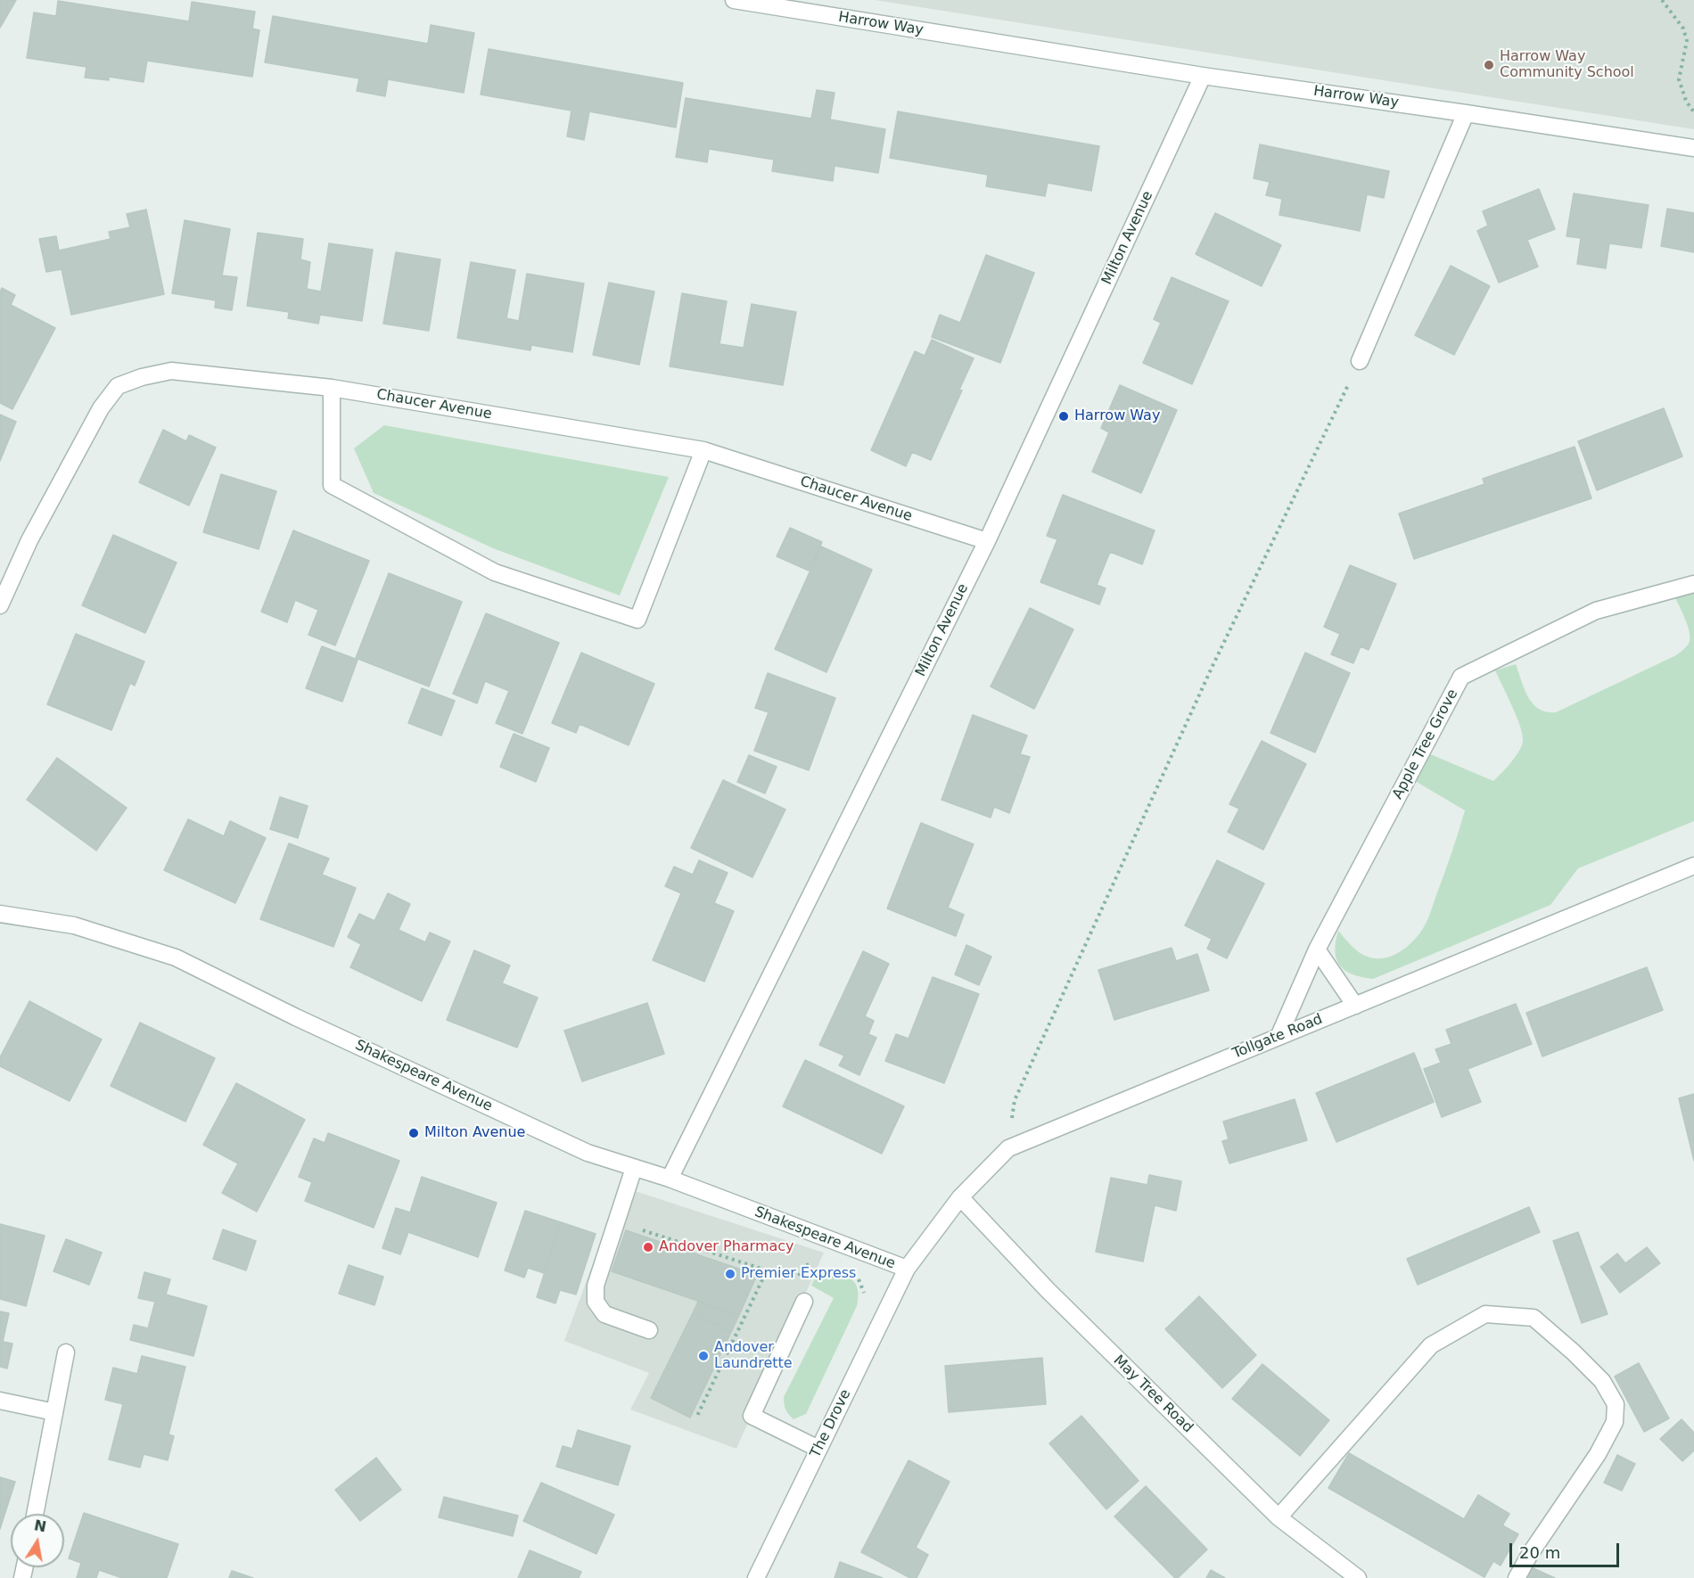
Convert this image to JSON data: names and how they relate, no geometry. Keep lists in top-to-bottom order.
{
  "streets": {
    "street": [
      "Harrow Way",
      "Milton Avenue",
      "Chaucer Avenue",
      "Apple Tree Grove",
      "Tollgate Road",
      "Shakespeare Avenue",
      "May Tree Road",
      "The Drove"
    ]
  },
  "crossings": [
    ["Harrow Way", "Milton Avenue"],
    ["Milton Avenue", "Chaucer Avenue"],
    ["Milton Avenue", "Shakespeare Avenue"],
    ["Apple Tree Grove", "Tollgate Road"],
    ["Tollgate Road", "Shakespeare Avenue"],
    ["Tollgate Road", "May Tree Road"],
    ["Tollgate Road", "The Drove"],
    ["Shakespeare Avenue", "The Drove"]
  ],
  "places": [
    "Harrow Way Community School",
    "Harrow Way",
    "Milton Avenue",
    "Andover Pharmacy",
    "Premier Express",
    "Andover Laundrette"
  ],
  "scale_bar": "20 m",
  "north": "top"
}
